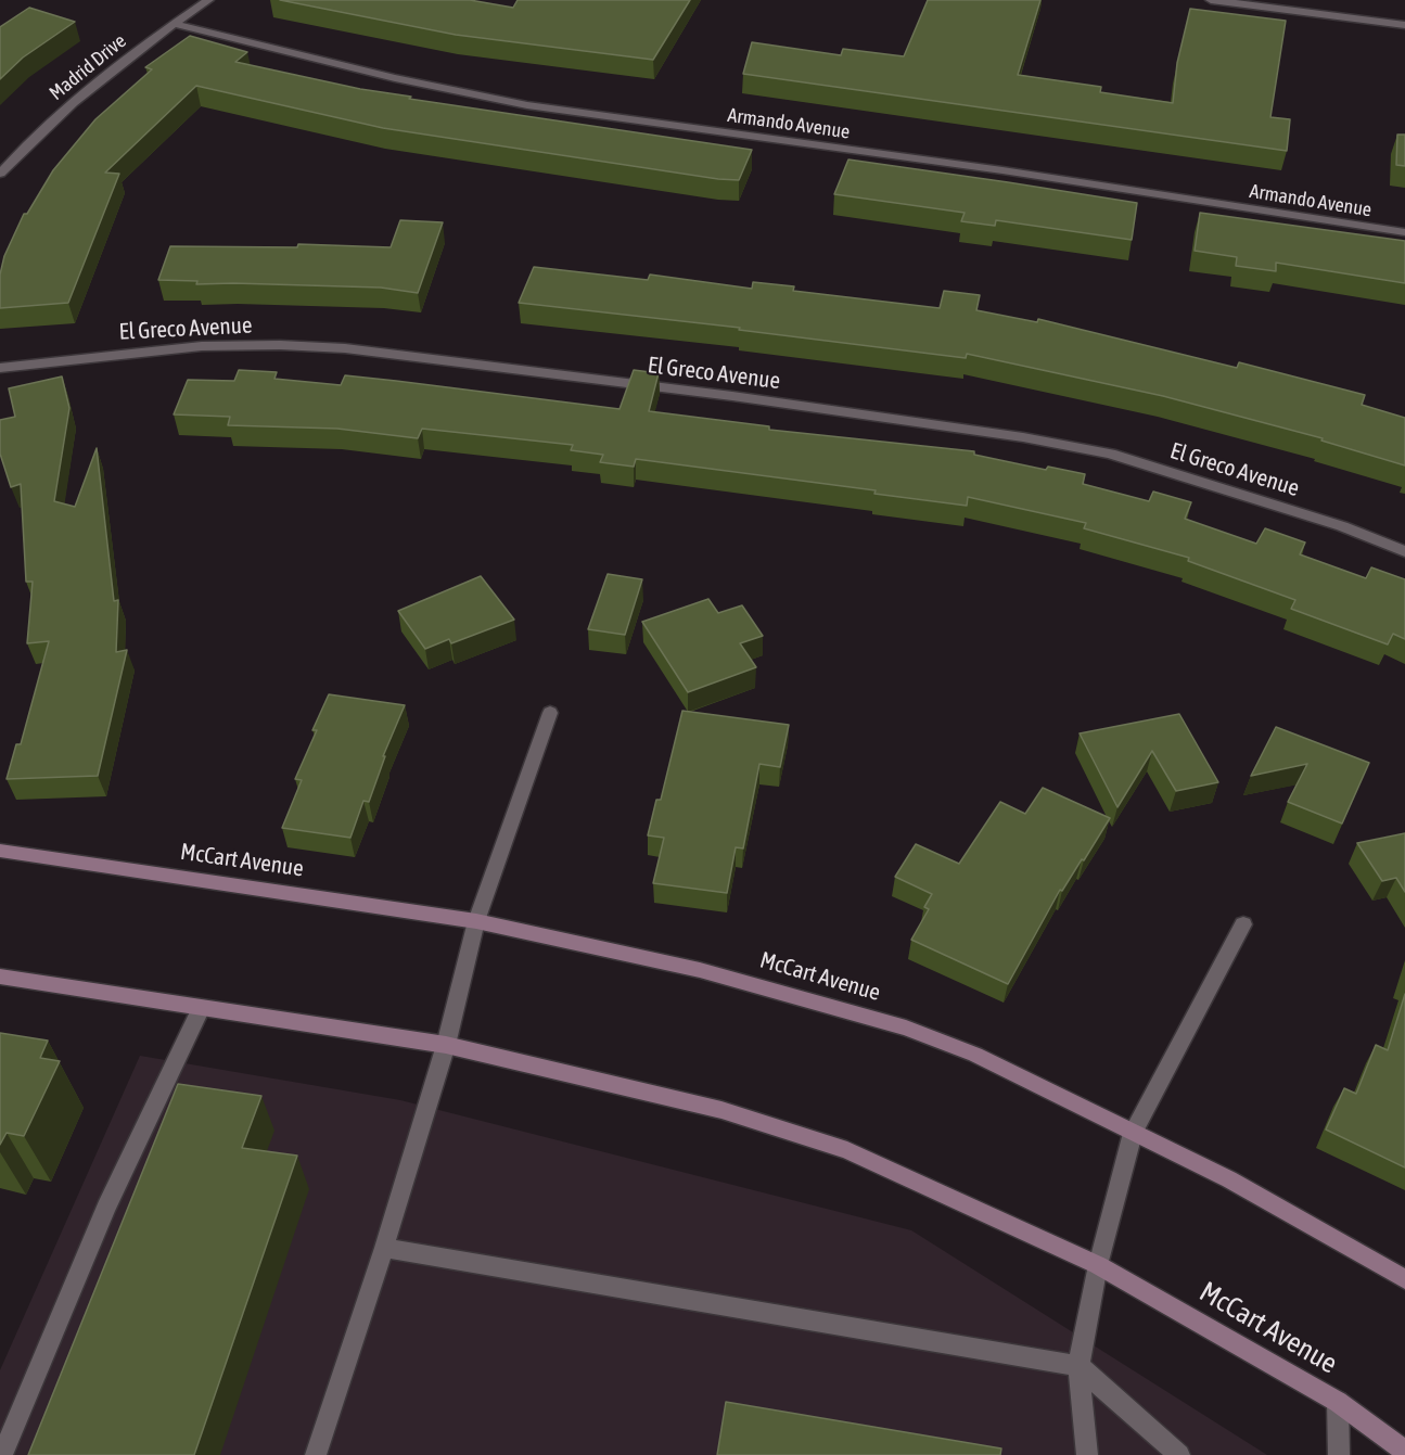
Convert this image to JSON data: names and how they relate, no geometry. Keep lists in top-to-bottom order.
{
  "streets": {
    "main road": ["McCart Avenue"],
    "street": ["Madrid Drive", "Armando Avenue", "El Greco Avenue"]
  },
  "crossings": [
    ["Madrid Drive", "Armando Avenue"]
  ]
}
